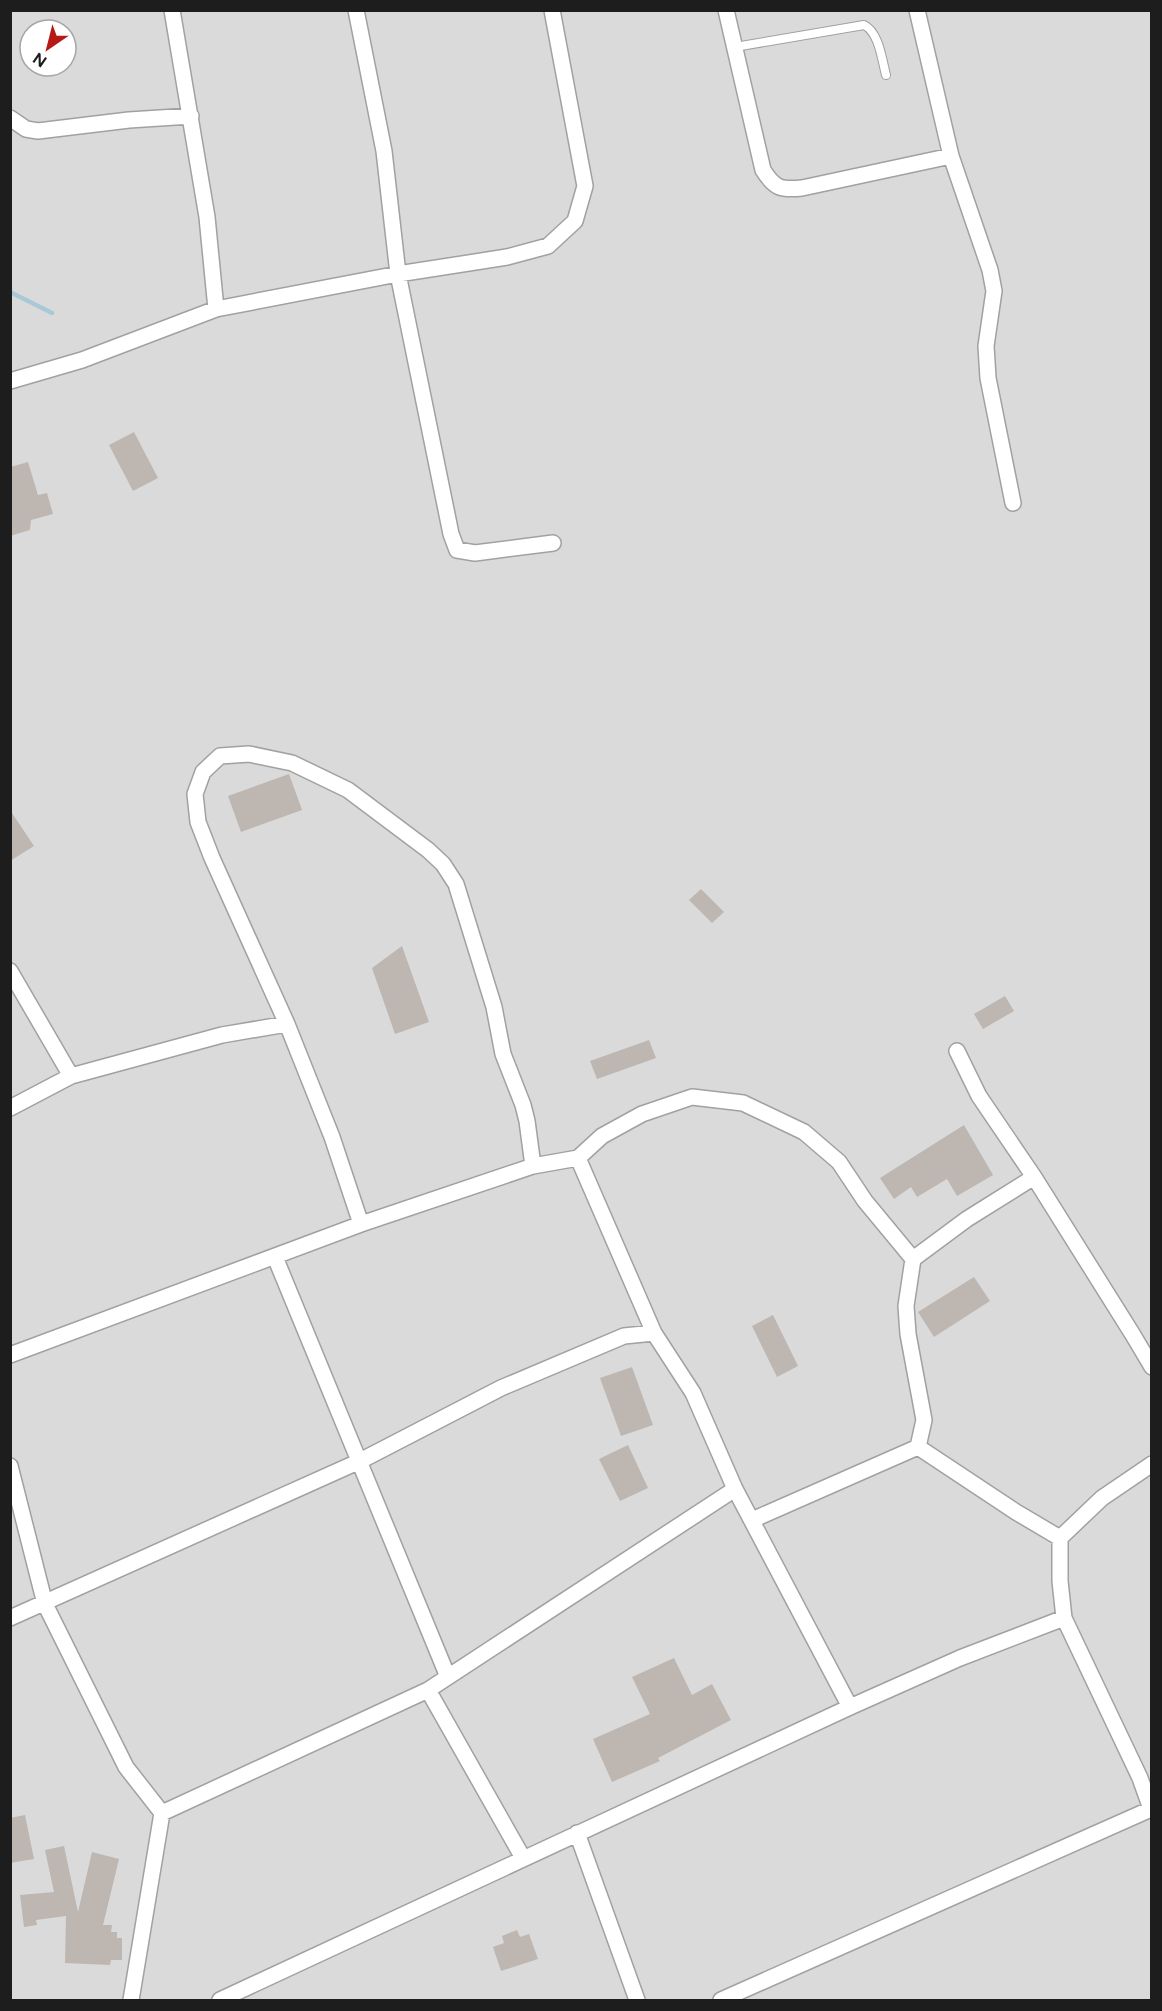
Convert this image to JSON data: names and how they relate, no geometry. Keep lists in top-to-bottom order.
{
  "north": "bottom left"
}
